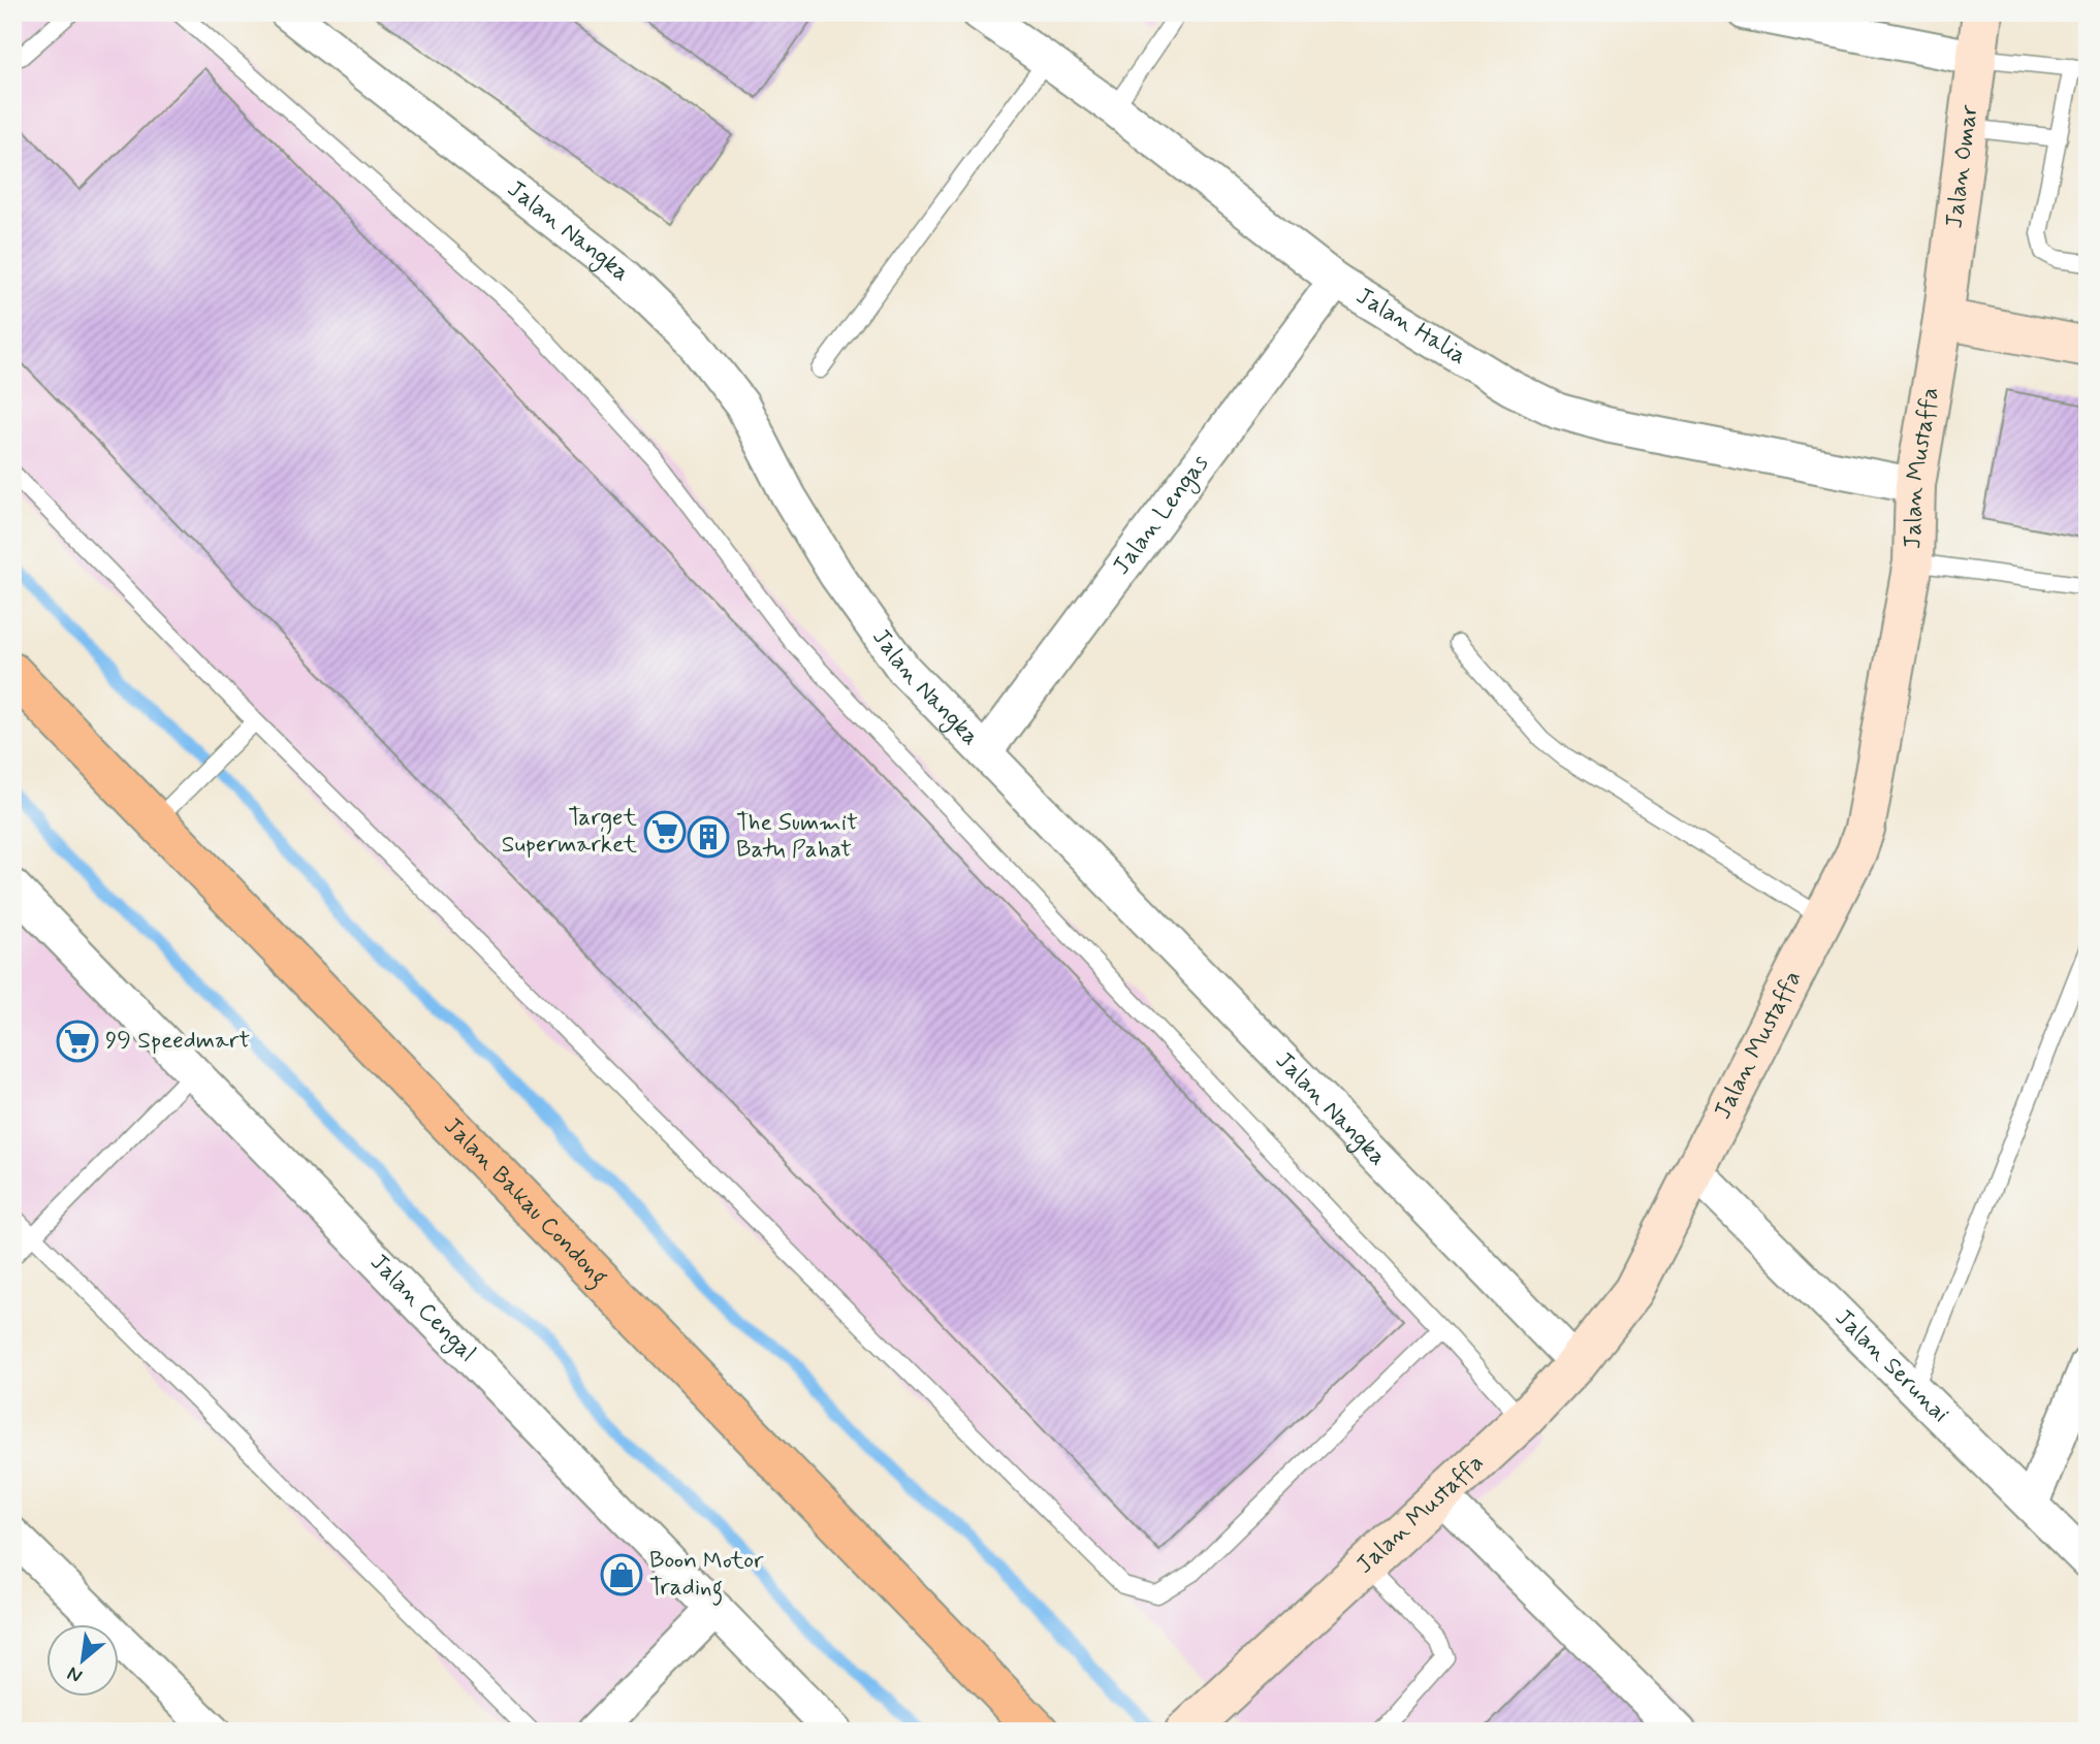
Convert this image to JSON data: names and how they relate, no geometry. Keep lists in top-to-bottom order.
{
  "streets": {
    "main road": ["Jalan Bakau Condong"],
    "street": [
      "Jalan Omar",
      "Jalan Nangka",
      "Jalan Halia",
      "Jalan Mustaffa",
      "Jalan Lengas",
      "Jalan Cengal",
      "Jalan Serunai"
    ]
  },
  "crossings": [
    ["Jalan Omar", "Jalan Mustaffa"],
    ["Jalan Nangka", "Jalan Mustaffa"],
    ["Jalan Nangka", "Jalan Lengas"],
    ["Jalan Halia", "Jalan Mustaffa"],
    ["Jalan Halia", "Jalan Lengas"],
    ["Jalan Mustaffa", "Jalan Serunai"]
  ],
  "places": {
    "supermarket": ["Target Supermarket", "99 Speedmart"],
    "building": ["The Summit Batu Pahat"],
    "shop": ["Boon Motor Trading"]
  },
  "north": "bottom left"
}
